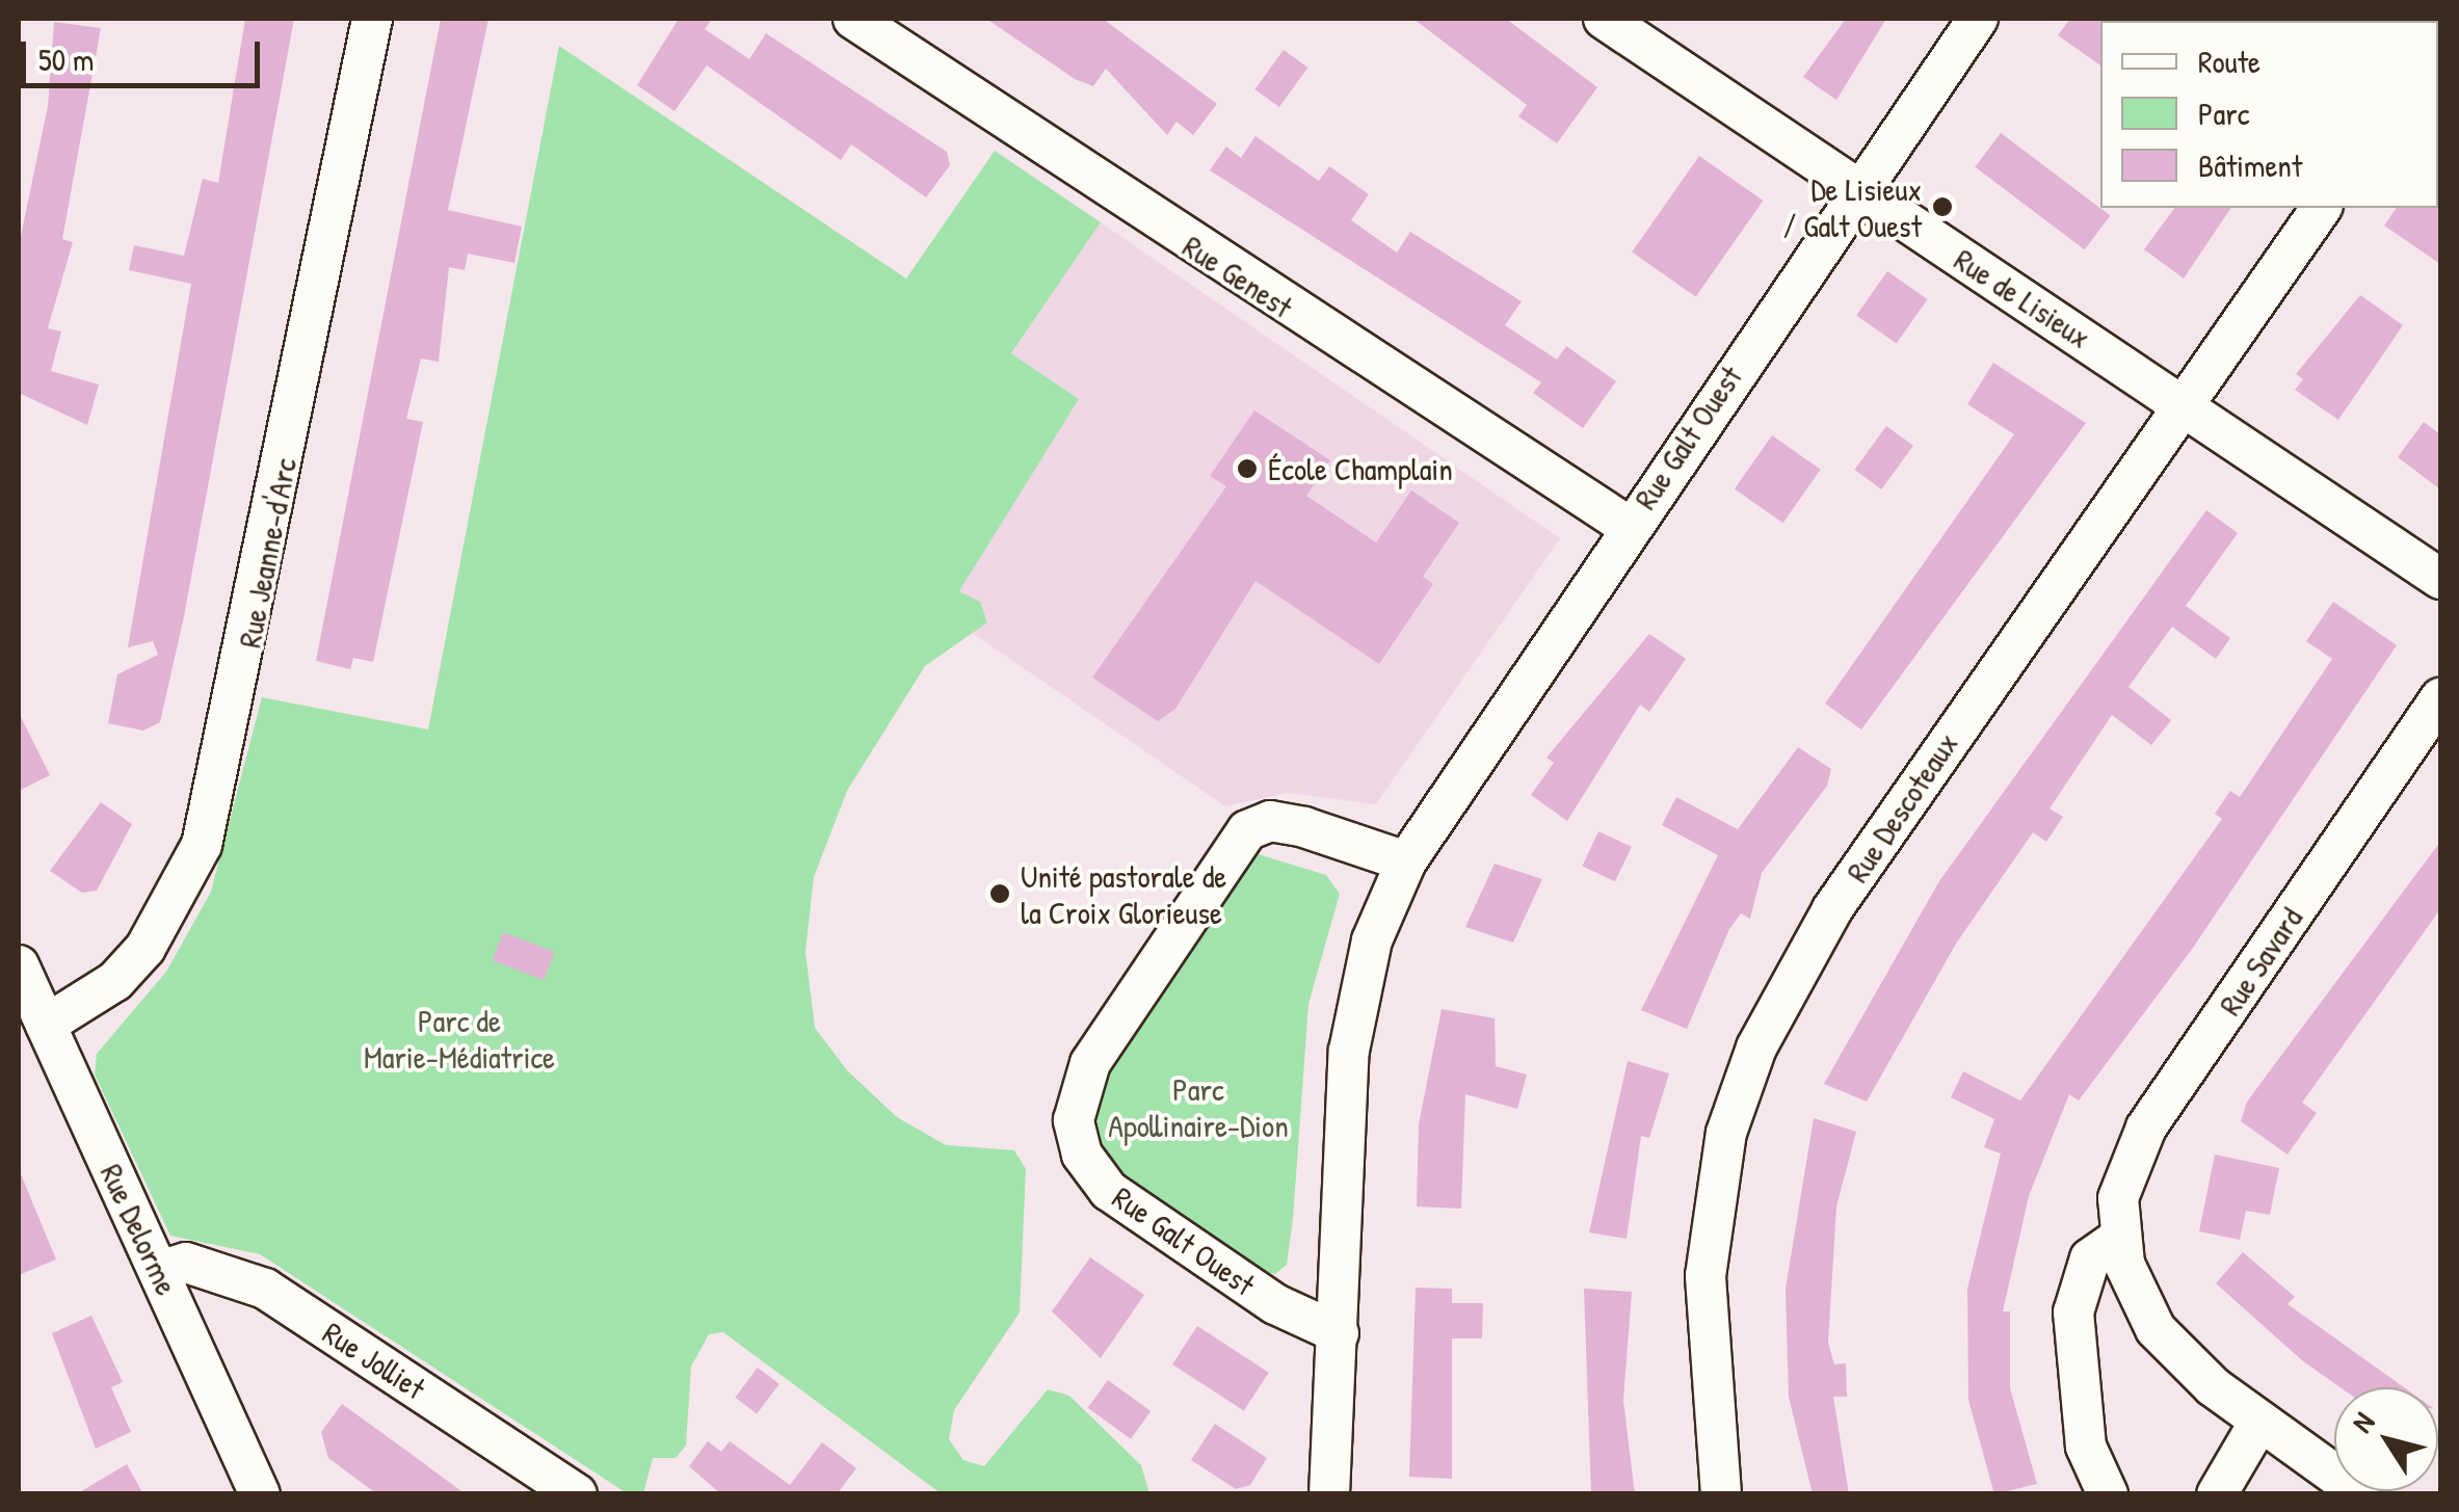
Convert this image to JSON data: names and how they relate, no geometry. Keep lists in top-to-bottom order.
{
  "streets": {
    "street": [
      "Rue Genest",
      "Rue de Lisieux",
      "Rue Galt Ouest",
      "Rue Jeanne-d'Arc",
      "Rue Descoteaux",
      "Rue Savard",
      "Rue Delorme",
      "Rue Jolliet"
    ]
  },
  "crossings": [
    ["Rue Genest", "Rue Galt Ouest"],
    ["Rue de Lisieux", "Rue Galt Ouest"],
    ["Rue de Lisieux", "Rue Descoteaux"],
    ["Rue Jeanne-d'Arc", "Rue Delorme"],
    ["Rue Delorme", "Rue Jolliet"]
  ],
  "parks": ["Parc de Marie-Médiatrice", "Parc Apollinaire-Dion"],
  "places": ["De Lisieux / Galt Ouest", "École Champlain", "Unité pastorale de la Croix Glorieuse"],
  "legend": ["Route", "Parc", "Bâtiment"],
  "scale_bar": "50 m",
  "north": "top left"
}
